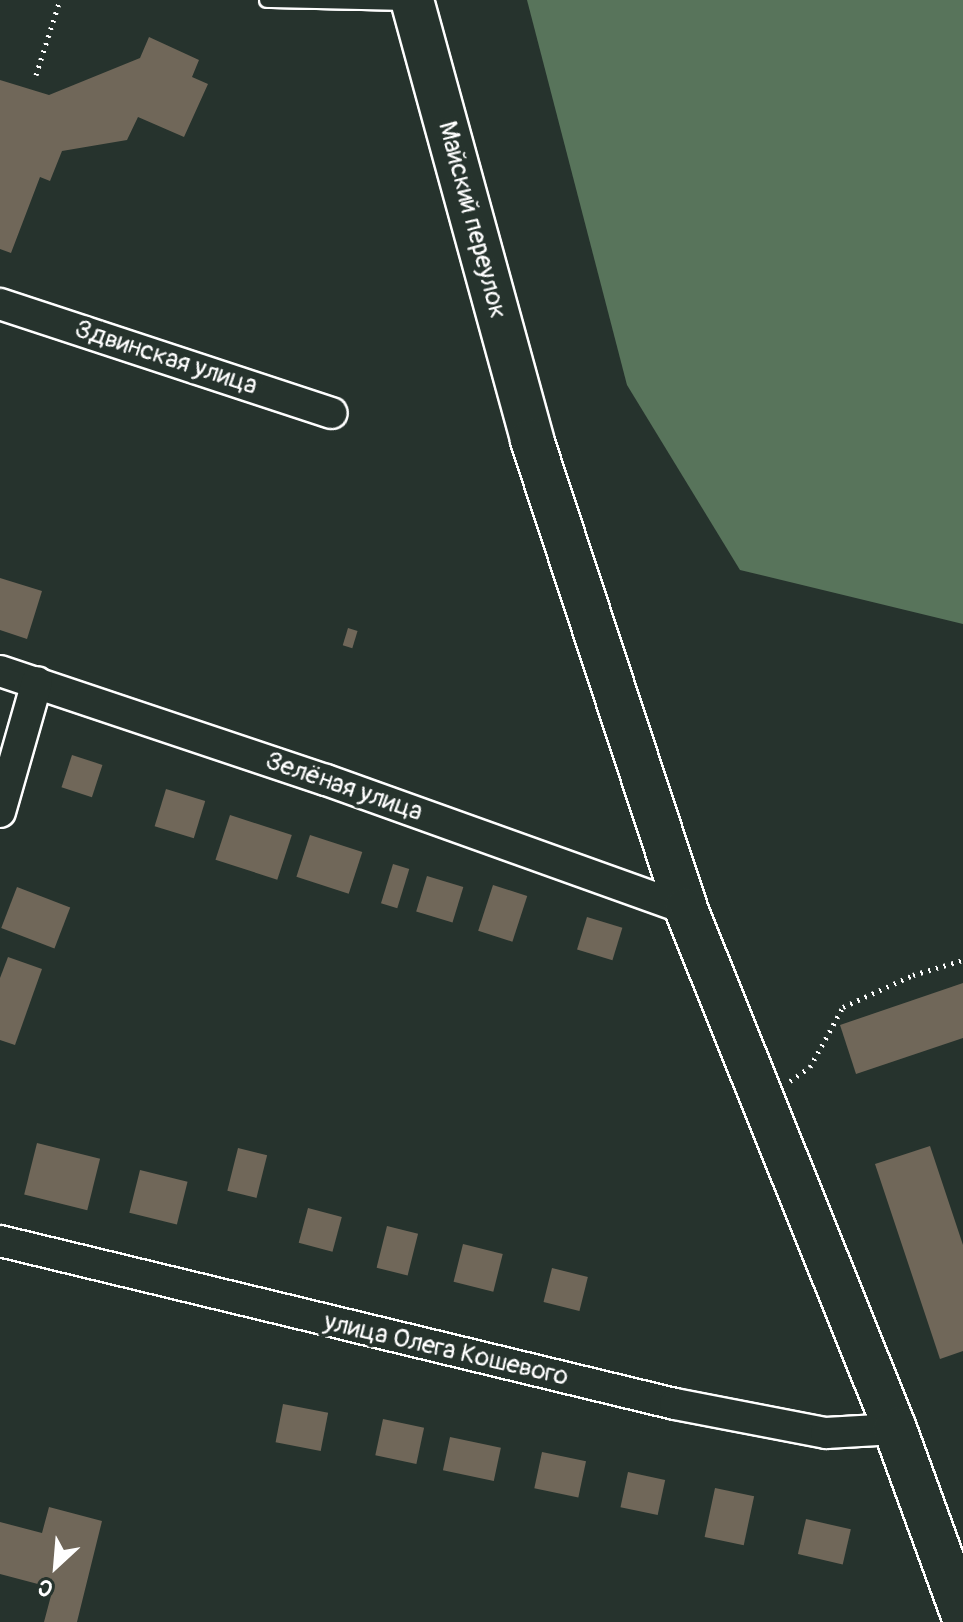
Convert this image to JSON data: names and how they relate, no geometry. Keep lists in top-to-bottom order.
{
  "streets": {
    "main road": ["Майский переулок"],
    "street": ["Здвинская улица", "Зелёная улица", "улица Олега Кошевого"]
  },
  "crossings": [
    ["Майский переулок", "Зелёная улица"],
    ["Майский переулок", "улица Олега Кошевого"]
  ],
  "north": "bottom left"
}
